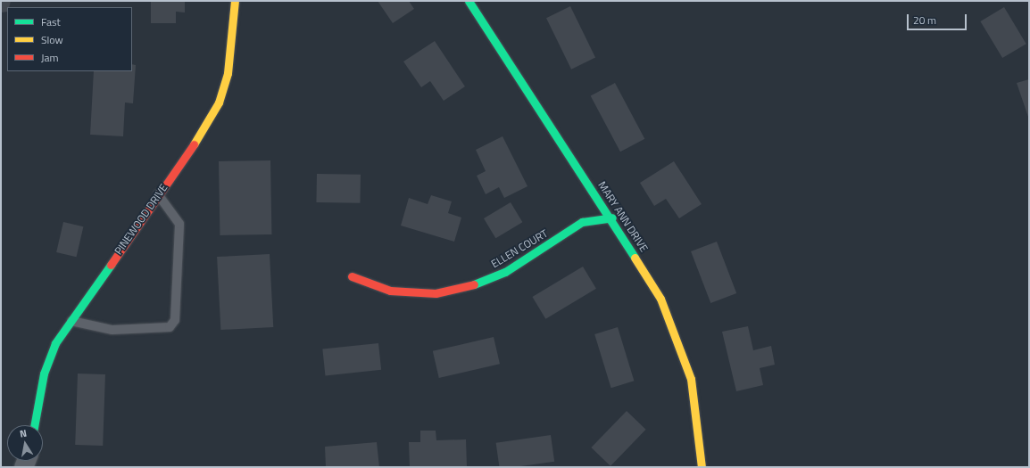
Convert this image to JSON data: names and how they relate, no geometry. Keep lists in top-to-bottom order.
{
  "streets": {
    "street": ["MARY ANN DRIVE", "PINEWOOD DRIVE", "ELLEN COURT"]
  },
  "crossings": [
    ["MARY ANN DRIVE", "ELLEN COURT"]
  ],
  "legend": ["Fast", "Slow", "Jam"],
  "scale_bar": "20 m",
  "north": "top"
}
